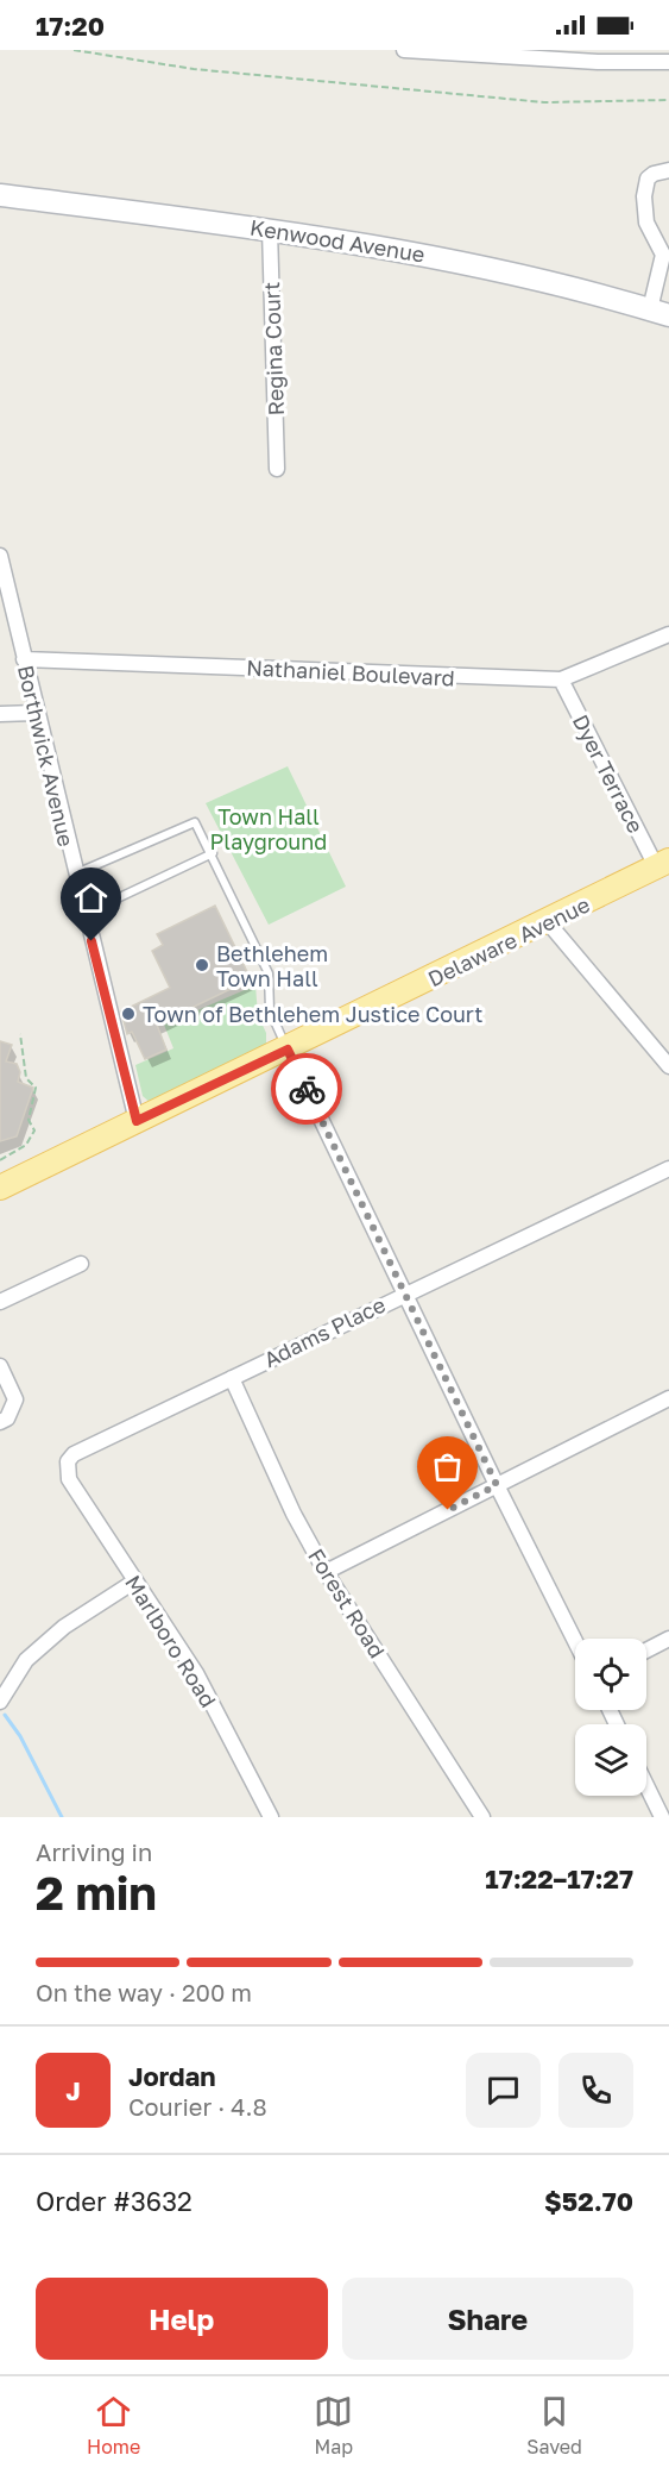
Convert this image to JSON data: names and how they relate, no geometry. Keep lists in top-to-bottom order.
{
  "streets": {
    "main road": ["Kenwood Avenue", "Delaware Avenue"],
    "street": [
      "Regina Court",
      "Nathaniel Boulevard",
      "Borthwick Avenue",
      "Dyer Terrace",
      "Adams Place",
      "Forest Road",
      "Marlboro Road"
    ]
  },
  "crossings": [
    ["Kenwood Avenue", "Regina Court"],
    ["Nathaniel Boulevard", "Borthwick Avenue"],
    ["Nathaniel Boulevard", "Dyer Terrace"],
    ["Borthwick Avenue", "Delaware Avenue"],
    ["Dyer Terrace", "Delaware Avenue"],
    ["Adams Place", "Forest Road"],
    ["Adams Place", "Marlboro Road"]
  ],
  "parks": ["Town Hall Playground"],
  "places": ["Bethlehem Town Hall", "Town of Bethlehem Justice Court"],
  "page": {
    "status": "17:20",
    "heading": ["2 min", "Arriving in", "17:22–17:27"],
    "panel": [
      "Jordan",
      "Courier · 4.8",
      "Order #3632",
      "$52.70"
    ],
    "bar": "On the way · 200 m",
    "round": "J",
    "buttons": ["Help", "Share"],
    "tabs": ["Home", "Map", "Saved"]
  }
}
